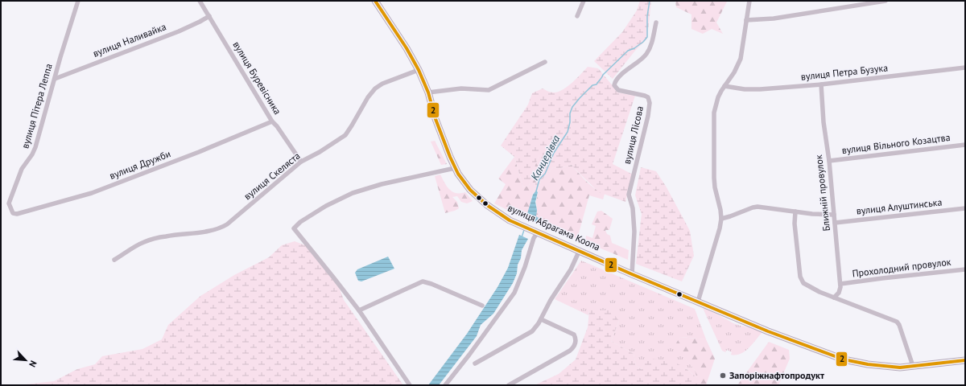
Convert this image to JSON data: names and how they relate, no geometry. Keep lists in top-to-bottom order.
{
  "streets": {
    "main road": ["вулиця Абрагама Коопа"],
    "street": [
      "вулиця Наливайка",
      "вулиця Петра Бузука",
      "вулиця Буревісника",
      "вулиця Пітера Леппа",
      "вулиця Лісова",
      "вулиця Вільного Козацтва",
      "вулиця Дружби",
      "вулиця Скеляста",
      "Ближній провулок",
      "вулиця Алуштинська",
      "Прохолодний провулок"
    ]
  },
  "crossings": [
    ["вулиця Наливайка", "вулиця Буревісника"],
    ["вулиця Наливайка", "вулиця Пітера Леппа"],
    ["вулиця Петра Бузука", "Ближній провулок"],
    ["вулиця Буревісника", "вулиця Дружби"],
    ["вулиця Буревісника", "вулиця Скеляста"],
    ["вулиця Пітера Леппа", "вулиця Дружби"],
    ["вулиця Лісова", "вулиця Абрагама Коопа"],
    ["вулиця Вільного Козацтва", "Ближній провулок"],
    ["вулиця Скеляста", "вулиця Абрагама Коопа"],
    ["Ближній провулок", "вулиця Алуштинська"],
    ["Ближній провулок", "Прохолодний провулок"]
  ],
  "water": ["Канцерівка"],
  "places": ["Запоріжнафтопродукт"],
  "lines": ["transit line 2"],
  "north": "bottom right"
}
